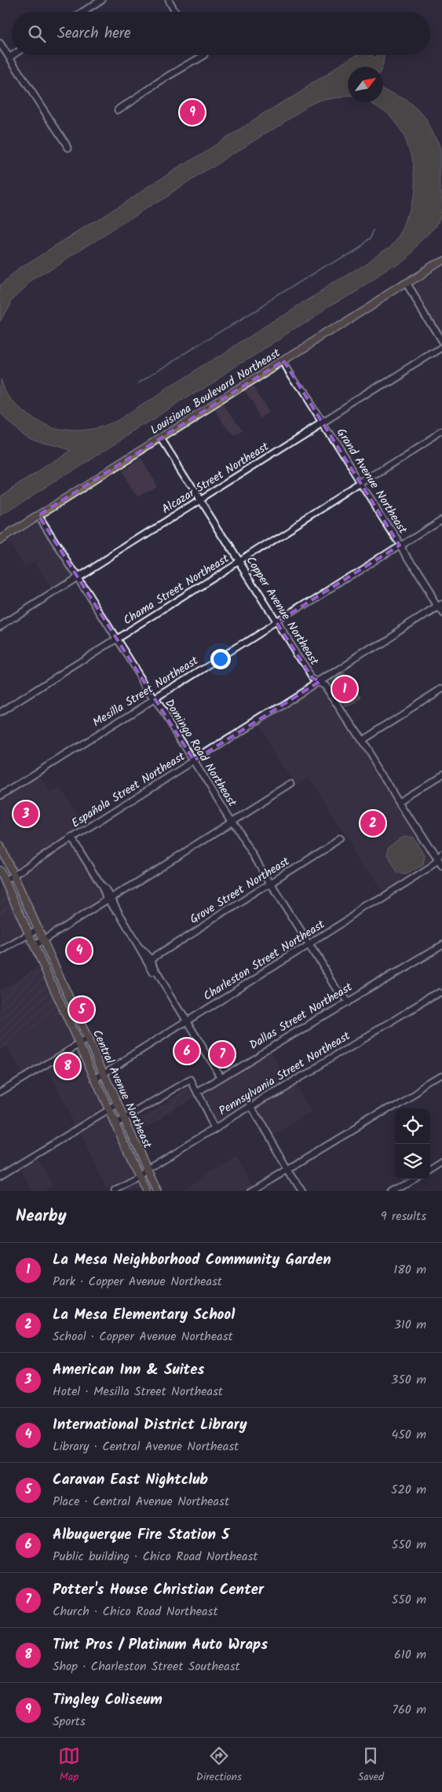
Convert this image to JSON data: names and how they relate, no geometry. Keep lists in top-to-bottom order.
{
  "streets": {
    "main road": ["Louisiana Boulevard Northeast", "Central Avenue Northeast"],
    "street": [
      "Alcazar Street Northeast",
      "Grand Avenue Northeast",
      "Chama Street Northeast",
      "Copper Avenue Northeast",
      "Mesilla Street Northeast",
      "Domingo Road Northeast",
      "Española Street Northeast",
      "Grove Street Northeast",
      "Charleston Street Northeast",
      "Dallas Street Northeast",
      "Pennsylvania Street Northeast"
    ]
  },
  "crossings": [
    ["Louisiana Boulevard Northeast", "Grand Avenue Northeast"],
    ["Louisiana Boulevard Northeast", "Copper Avenue Northeast"],
    ["Louisiana Boulevard Northeast", "Domingo Road Northeast"],
    ["Alcazar Street Northeast", "Grand Avenue Northeast"],
    ["Alcazar Street Northeast", "Copper Avenue Northeast"],
    ["Alcazar Street Northeast", "Domingo Road Northeast"],
    ["Grand Avenue Northeast", "Chama Street Northeast"],
    ["Grand Avenue Northeast", "Mesilla Street Northeast"],
    ["Grand Avenue Northeast", "Española Street Northeast"],
    ["Chama Street Northeast", "Copper Avenue Northeast"],
    ["Chama Street Northeast", "Domingo Road Northeast"],
    ["Copper Avenue Northeast", "Mesilla Street Northeast"],
    ["Copper Avenue Northeast", "Española Street Northeast"],
    ["Copper Avenue Northeast", "Charleston Street Northeast"],
    ["Mesilla Street Northeast", "Domingo Road Northeast"],
    ["Domingo Road Northeast", "Española Street Northeast"],
    ["Domingo Road Northeast", "Grove Street Northeast"],
    ["Domingo Road Northeast", "Charleston Street Northeast"],
    ["Domingo Road Northeast", "Dallas Street Northeast"],
    ["Española Street Northeast", "Central Avenue Northeast"],
    ["Charleston Street Northeast", "Central Avenue Northeast"],
    ["Pennsylvania Street Northeast", "Central Avenue Northeast"]
  ],
  "north": "top right",
  "page": {
    "search": "Search here",
    "pins": [
      "9",
      "1",
      "3",
      "2",
      "4",
      "5",
      "6",
      "7",
      "8"
    ],
    "heading": ["Nearby", "9 results"],
    "list": [
      {
        "mark": "1",
        "name": "La Mesa Neighborhood Community Garden",
        "note": "Park · Copper Avenue Northeast",
        "value": "180 m"
      },
      {
        "mark": "2",
        "name": "La Mesa Elementary School",
        "note": "School · Copper Avenue Northeast",
        "value": "310 m"
      },
      {
        "mark": "3",
        "name": "American Inn & Suites",
        "note": "Hotel · Mesilla Street Northeast",
        "value": "350 m"
      },
      {
        "mark": "4",
        "name": "International District Library",
        "note": "Library · Central Avenue Northeast",
        "value": "450 m"
      },
      {
        "mark": "5",
        "name": "Caravan East Nightclub",
        "note": "Place · Central Avenue Northeast",
        "value": "520 m"
      },
      {
        "mark": "6",
        "name": "Albuquerque Fire Station 5",
        "note": "Public building · Chico Road Northeast",
        "value": "550 m"
      },
      {
        "mark": "7",
        "name": "Potter's House Christian Center",
        "note": "Church · Chico Road Northeast",
        "value": "550 m"
      },
      {
        "mark": "8",
        "name": "Tint Pros / Platinum Auto Wraps",
        "note": "Shop · Charleston Street Southeast",
        "value": "610 m"
      },
      {
        "mark": "9",
        "name": "Tingley Coliseum",
        "note": "Sports",
        "value": "760 m"
      }
    ],
    "nav": ["Map", "Directions", "Saved"]
  }
}
